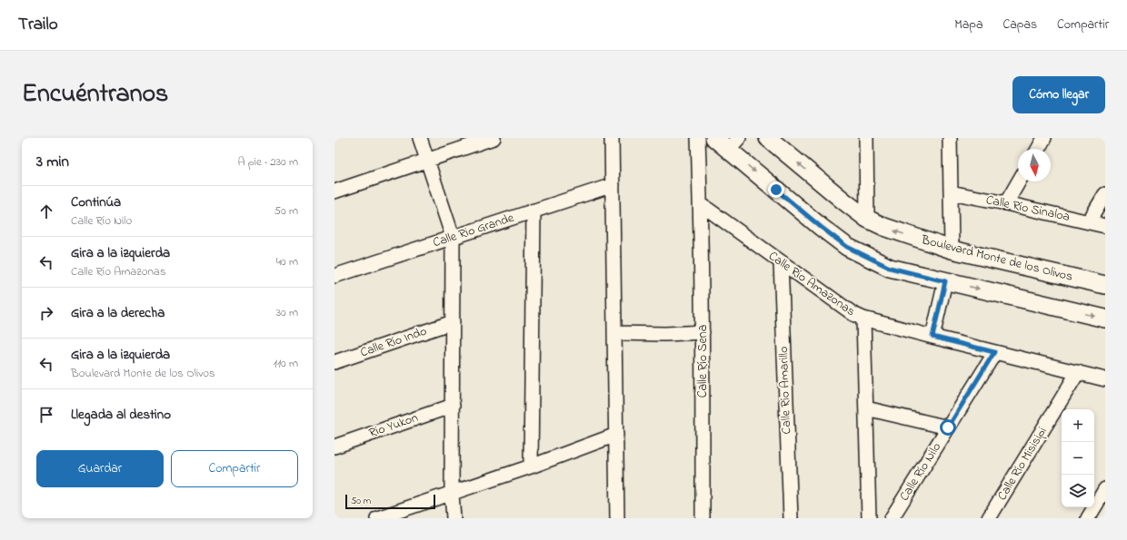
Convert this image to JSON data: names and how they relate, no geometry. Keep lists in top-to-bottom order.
{
  "streets": {
    "street": [
      "Calle Río Sinaloa",
      "Calle Rio Grande",
      "Boulevard Monte de los Olivos",
      "Calle Río Amazonas",
      "Calle Río Indo",
      "Calle Río Sena",
      "Calle Río Amarillo",
      "Rio Yukon",
      "Calle Río Misisipi",
      "Calle Río Nilo"
    ]
  },
  "crossings": [
    ["Calle Río Amazonas", "Calle Río Sena"],
    ["Calle Río Amazonas", "Calle Río Amarillo"],
    ["Calle Río Amazonas", "Calle Río Misisipi"],
    ["Calle Río Amazonas", "Calle Río Nilo"]
  ],
  "scale_bar": "50 m",
  "north": "bottom",
  "page": {
    "header": "Trailo",
    "nav": ["Mapa", "Capas", "Compartir"],
    "title": "Encuéntranos",
    "buttons": [
      "Cómo llegar",
      ["Guardar", "Compartir"]
    ],
    "heading": ["3 min", "A pie · 230 m"],
    "list": [
      ["Continúa", "Calle Río Nilo", "50 m"],
      ["Gira a la izquierda", "Calle Río Amazonas", "40 m"],
      ["Gira a la derecha", "30 m"],
      ["Gira a la izquierda", "Boulevard Monte de los Olivos", "110 m"],
      "Llegada al destino"
    ],
    "map_buttons": ["+", "−"],
    "scale": "50 m"
  }
}
